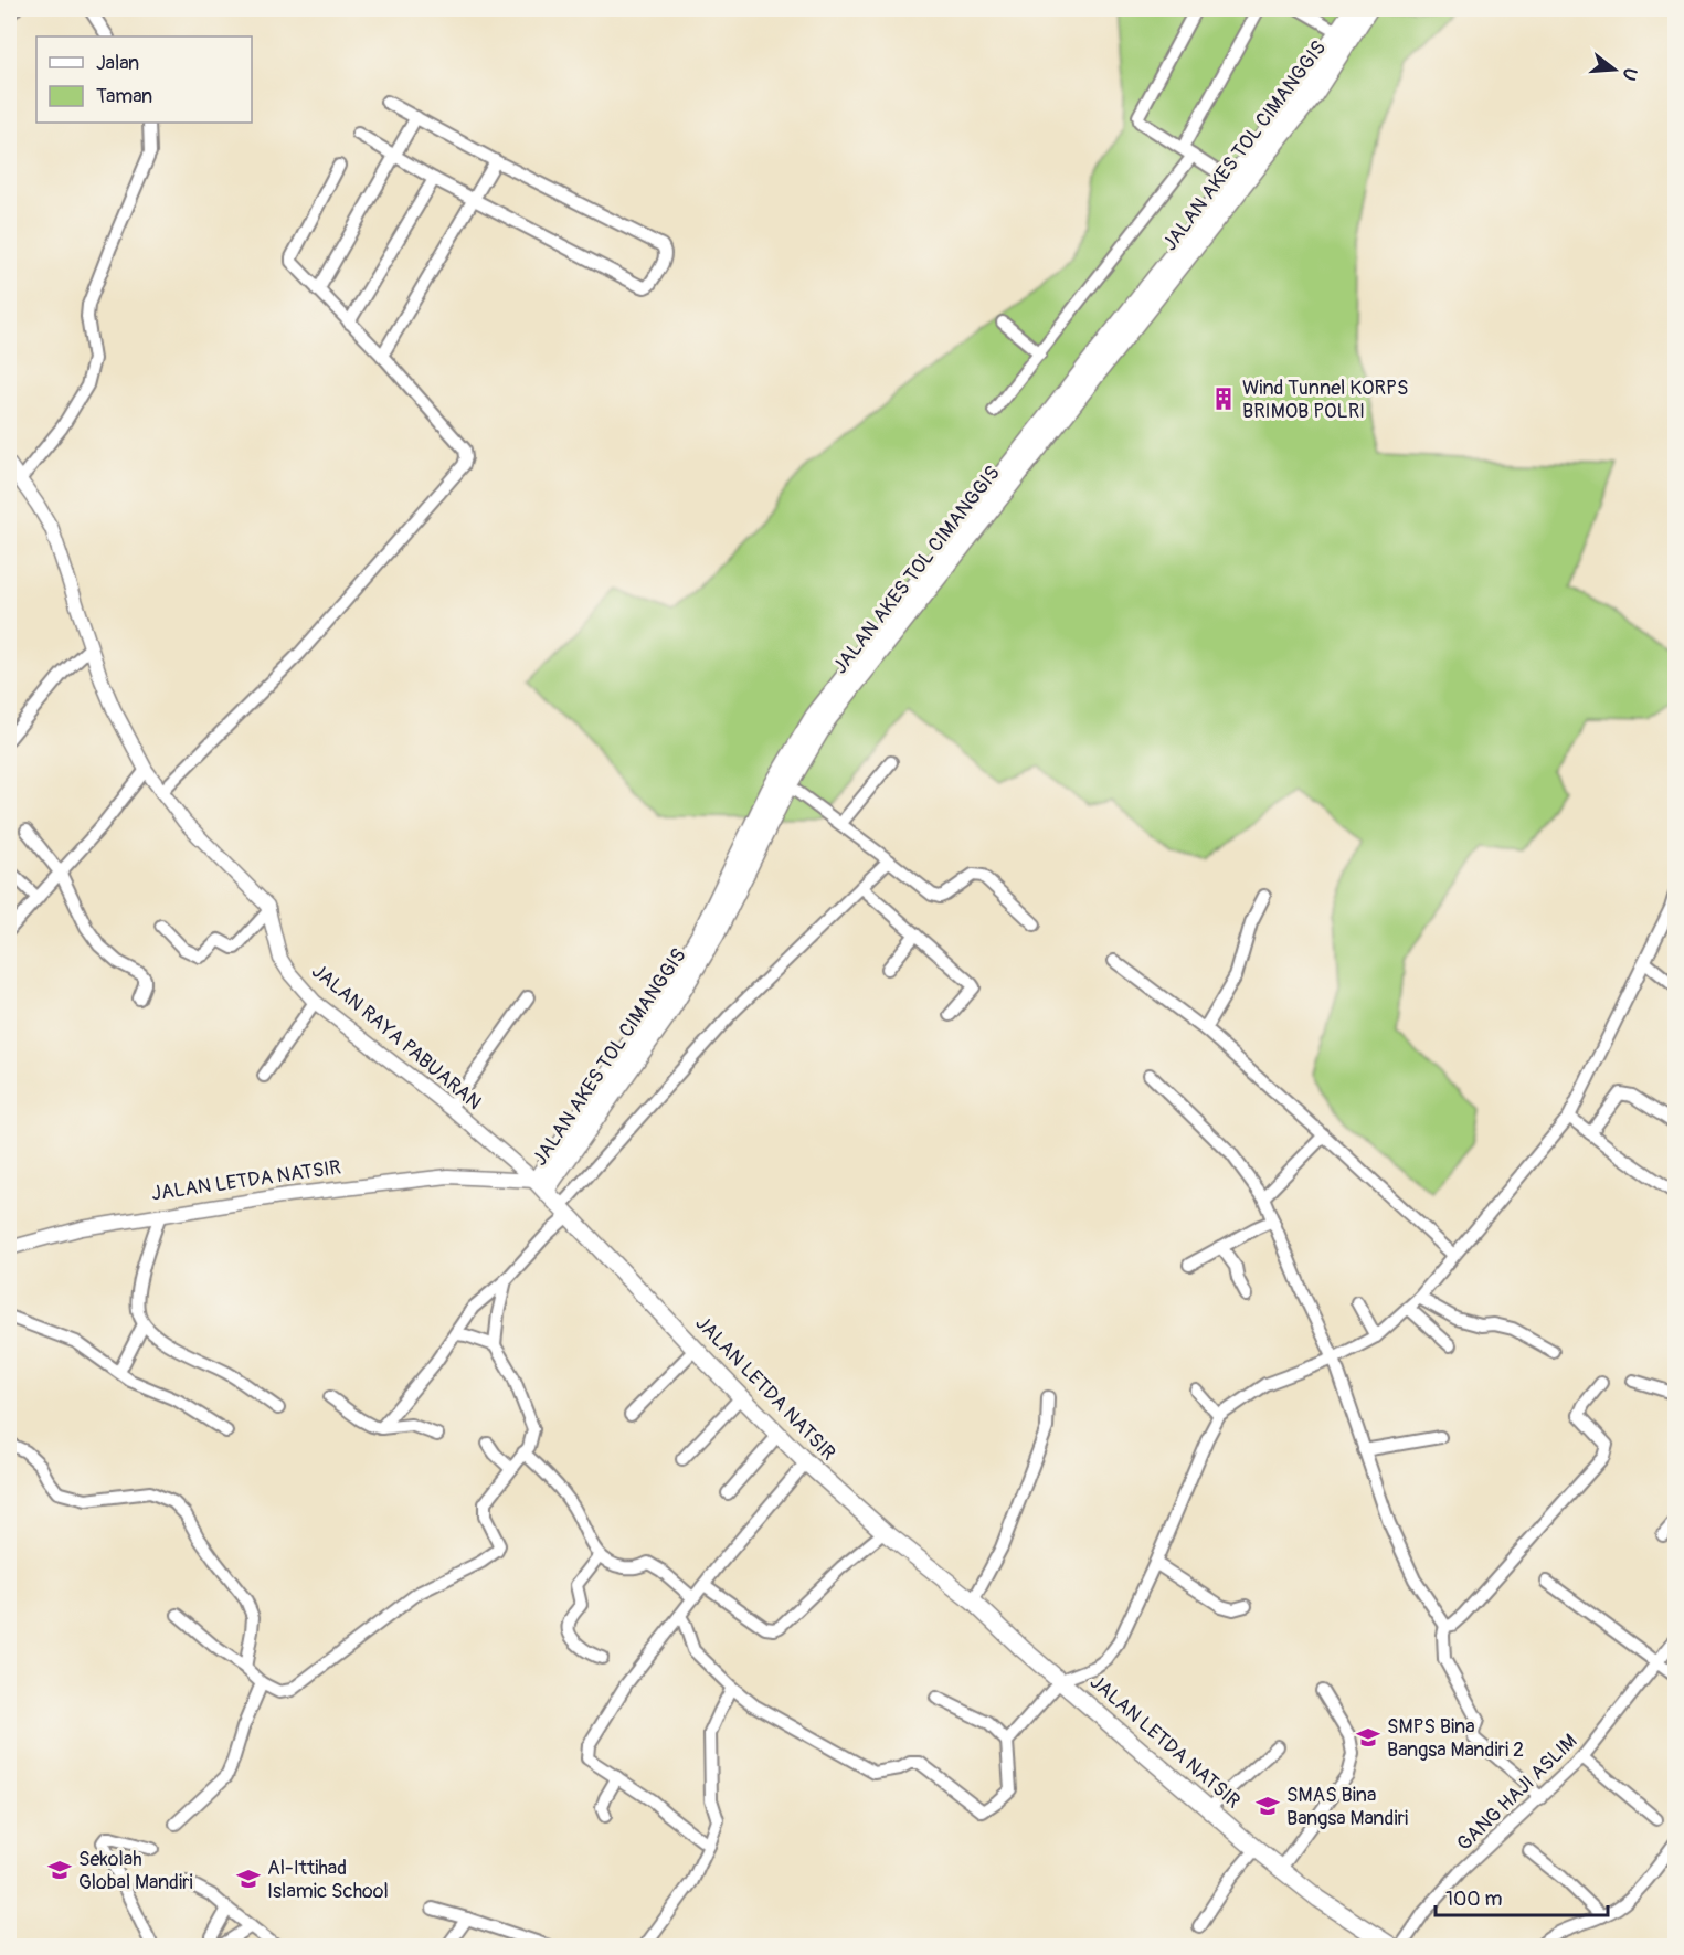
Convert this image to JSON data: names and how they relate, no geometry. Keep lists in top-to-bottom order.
{
  "streets": {
    "main road": ["JALAN AKES TOL CIMANGGIS", "JALAN LETDA NATSIR"],
    "street": ["JALAN RAYA PABUARAN", "GANG HAJI ASLIM"]
  },
  "crossings": [
    ["JALAN AKES TOL CIMANGGIS", "JALAN RAYA PABUARAN"],
    ["JALAN AKES TOL CIMANGGIS", "JALAN LETDA NATSIR"],
    ["JALAN RAYA PABUARAN", "JALAN LETDA NATSIR"]
  ],
  "places": {
    "building": ["Wind Tunnel KORPS BRIMOB POLRI"],
    "school or university": [
      "SMPS Bina Bangsa Mandiri 2",
      "SMAS Bina Bangsa Mandiri",
      "Sekolah Global Mandiri",
      "Al-Ittihad Islamic School"
    ]
  },
  "legend": ["Jalan", "Taman"],
  "scale_bar": "100 m",
  "north": "right"
}
